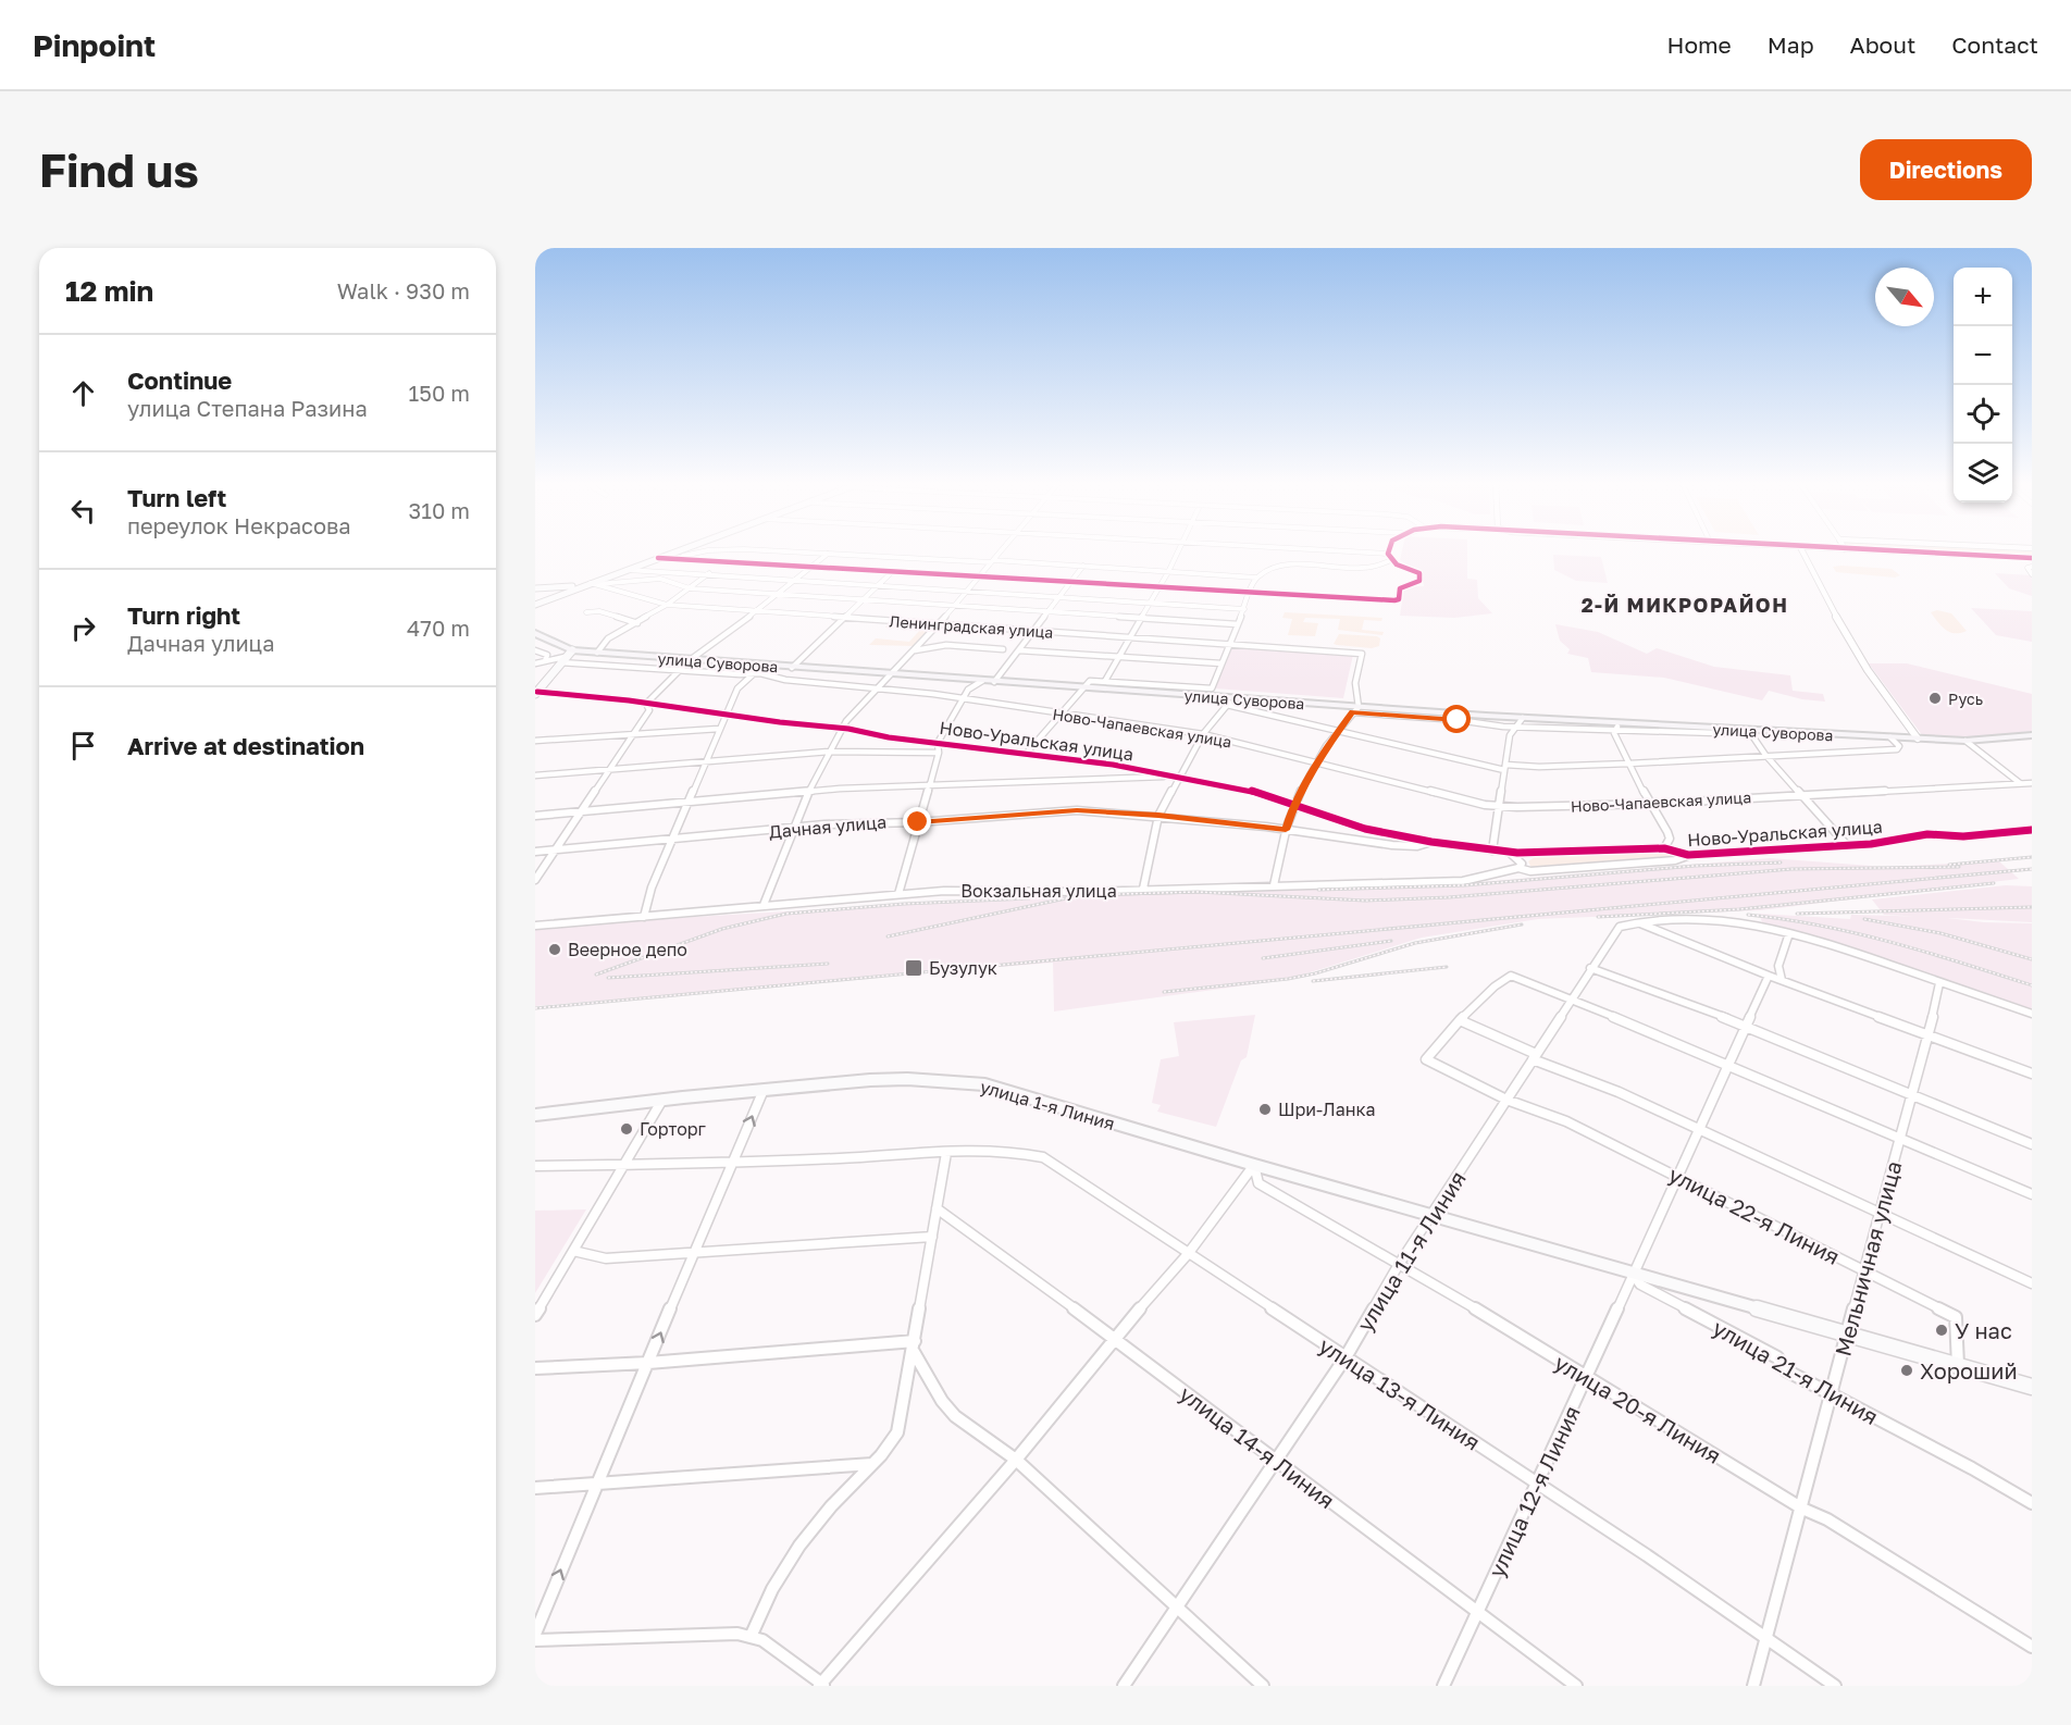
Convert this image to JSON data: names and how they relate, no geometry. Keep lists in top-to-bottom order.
{
  "streets": {
    "main road": ["улица Суворова", "улица 1-я Линия", "улица 21-я Линия"],
    "street": [
      "Ленинградская улица",
      "Ново-Чапаевская улица",
      "Ново-Уральская улица",
      "Дачная улица",
      "Вокзальная улица",
      "улица 22-я Линия",
      "улица 11-я Линия",
      "Мельничная улица",
      "улица 13-я Линия",
      "улица 20-я Линия",
      "улица 14-я Линия",
      "улица 12-я Линия"
    ]
  },
  "crossings": [
    ["Ленинградская улица", "улица Суворова"],
    ["Ново-Уральская улица", "Дачная улица"],
    ["Ново-Уральская улица", "Вокзальная улица"],
    ["улица 1-я Линия", "улица 11-я Линия"],
    ["улица 1-я Линия", "улица 21-я Линия"],
    ["улица 1-я Линия", "улица 20-я Линия"],
    ["улица 22-я Линия", "улица 11-я Линия"],
    ["улица 22-я Линия", "Мельничная улица"],
    ["улица 22-я Линия", "улица 12-я Линия"],
    ["улица 11-я Линия", "улица 21-я Линия"],
    ["улица 11-я Линия", "улица 13-я Линия"],
    ["улица 11-я Линия", "улица 20-я Линия"],
    ["улица 11-я Линия", "улица 14-я Линия"],
    ["Мельничная улица", "улица 21-я Линия"],
    ["Мельничная улица", "улица 13-я Линия"],
    ["Мельничная улица", "улица 20-я Линия"],
    ["улица 21-я Линия", "улица 12-я Линия"],
    ["улица 13-я Линия", "улица 12-я Линия"],
    ["улица 20-я Линия", "улица 12-я Линия"],
    ["улица 14-я Линия", "улица 12-я Линия"]
  ],
  "districts": ["2-Й МИКРОРАЙОН"],
  "places": {
    "other": [
      "Русь",
      "Веерное депо",
      "Шри-Ланка",
      "Горторг",
      "У нас",
      "Хороший"
    ],
    "transit": ["Бузулук"]
  },
  "north": "bottom right",
  "page": {
    "header": "Pinpoint",
    "nav": [
      "Home",
      "Map",
      "About",
      "Contact"
    ],
    "buttons": "Directions",
    "title": "Find us",
    "heading": ["12 min", "Walk · 930 m"],
    "map_buttons": ["+", "−"],
    "list": [
      ["Continue", "улица Степана Разина", "150 m"],
      ["Turn left", "переулок Некрасова", "310 m"],
      ["Turn right", "Дачная улица", "470 m"],
      "Arrive at destination"
    ]
  }
}
